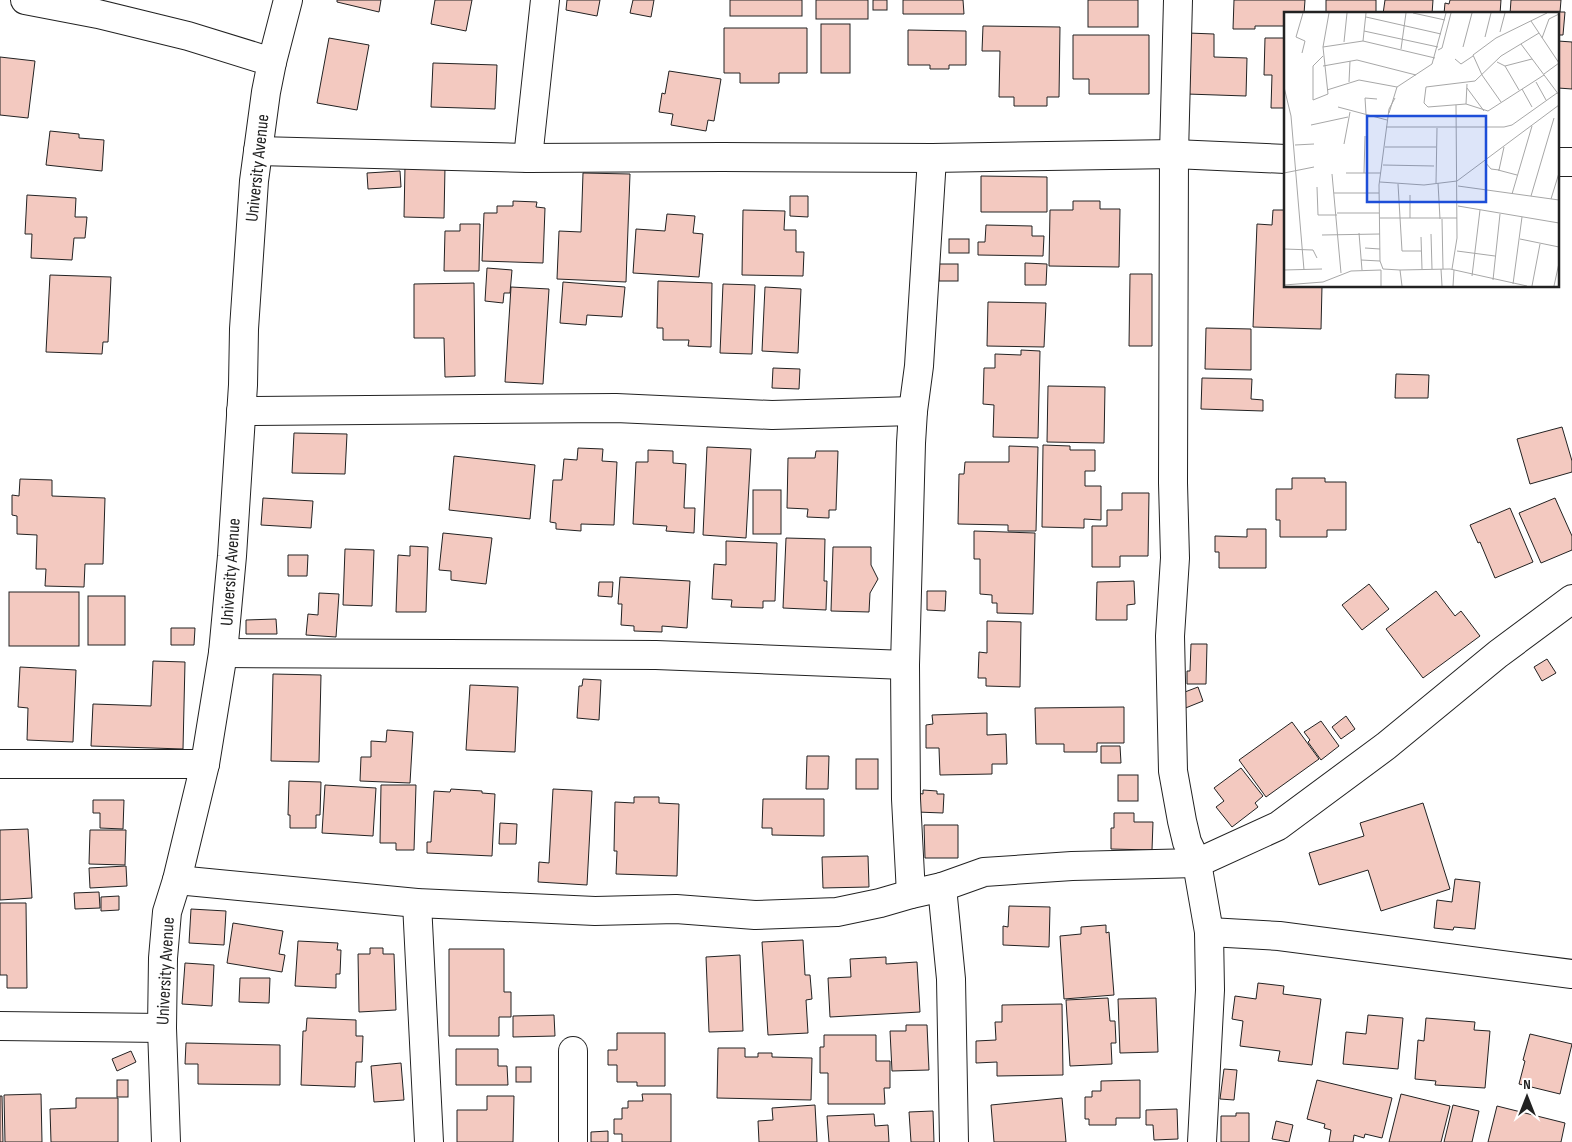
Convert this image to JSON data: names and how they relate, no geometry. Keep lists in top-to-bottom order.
{
  "streets": {
    "street": ["University Avenue"]
  },
  "north": "top"
}
